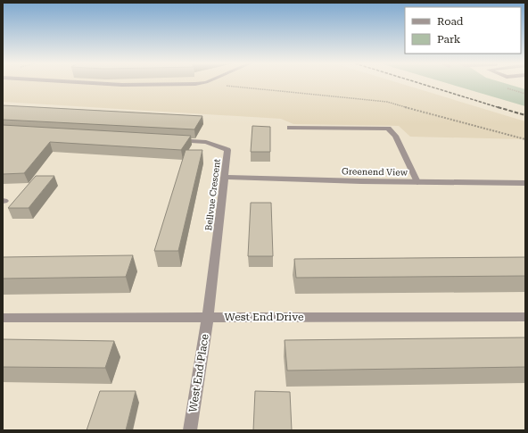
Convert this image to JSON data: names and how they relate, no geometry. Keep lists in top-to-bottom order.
{
  "streets": {
    "street": [
      "Greenend View",
      "Bellvue Crescent",
      "West End Drive",
      "West End Place"
    ]
  },
  "crossings": [
    ["Greenend View", "Bellvue Crescent"],
    ["Bellvue Crescent", "West End Drive"],
    ["Bellvue Crescent", "West End Place"],
    ["West End Drive", "West End Place"]
  ],
  "legend": ["Road", "Park"]
}
